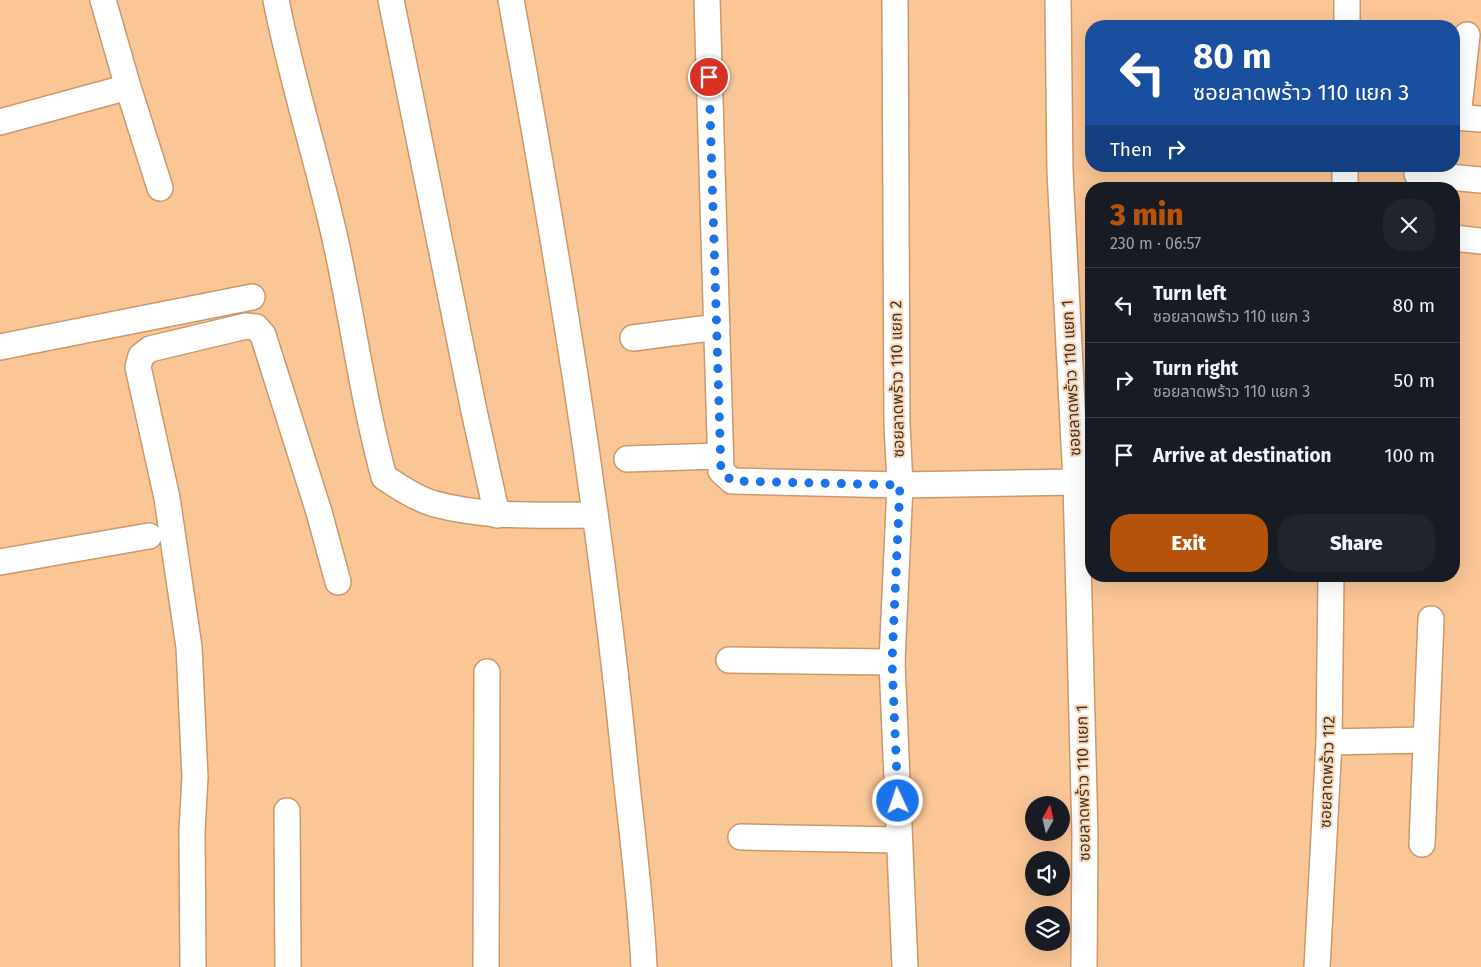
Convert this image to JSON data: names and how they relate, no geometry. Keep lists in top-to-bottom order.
{
  "streets": {
    "street": ["ซอยลาดพร้าว 110 แยก 1", "ซอยลาดพร้าว 110 แยก 2", "ซอยลาดพร้าว 112"]
  },
  "north": "top",
  "page": {
    "turn": ["80 m", "ซอยลาดพร้าว 110 แยก 3"],
    "then": "Then",
    "heading": ["3 min", "230 m · 06:57"],
    "list": [
      {
        "name": "Turn left",
        "note": "ซอยลาดพร้าว 110 แยก 3",
        "value": "80 m"
      },
      {
        "name": "Turn right",
        "note": "ซอยลาดพร้าว 110 แยก 3",
        "value": "50 m"
      },
      {
        "name": "Arrive at destination",
        "value": "100 m"
      }
    ],
    "buttons": ["Exit", "Share"]
  }
}
